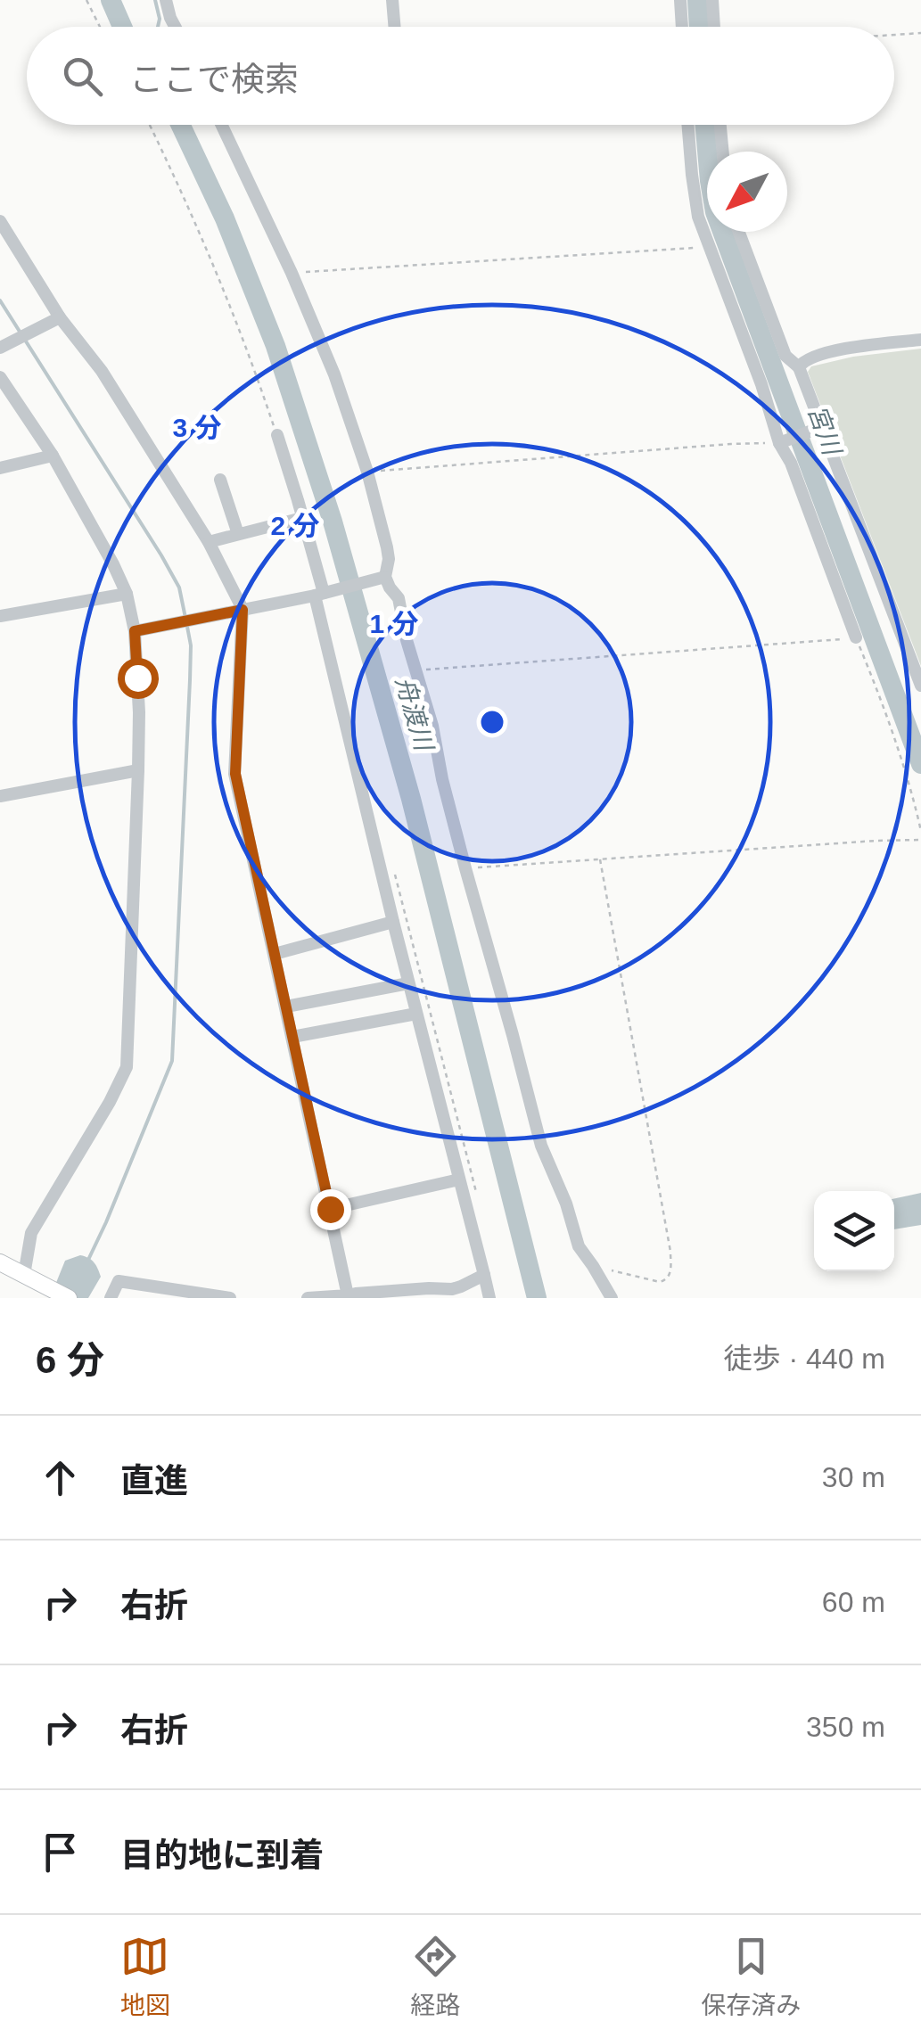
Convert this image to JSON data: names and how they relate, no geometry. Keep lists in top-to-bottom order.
{
  "water": ["宮川", "舟渡川"],
  "north": "bottom left",
  "page": {
    "search": "ここで検索",
    "heading": ["6 分", "徒歩 · 440 m"],
    "list": [
      ["直進", "30 m"],
      ["右折", "60 m"],
      ["右折", "350 m"],
      "目的地に到着"
    ],
    "nav": ["地図", "経路", "保存済み"]
  },
  "rings": ["3 分", "2 分", "1 分"]
}
